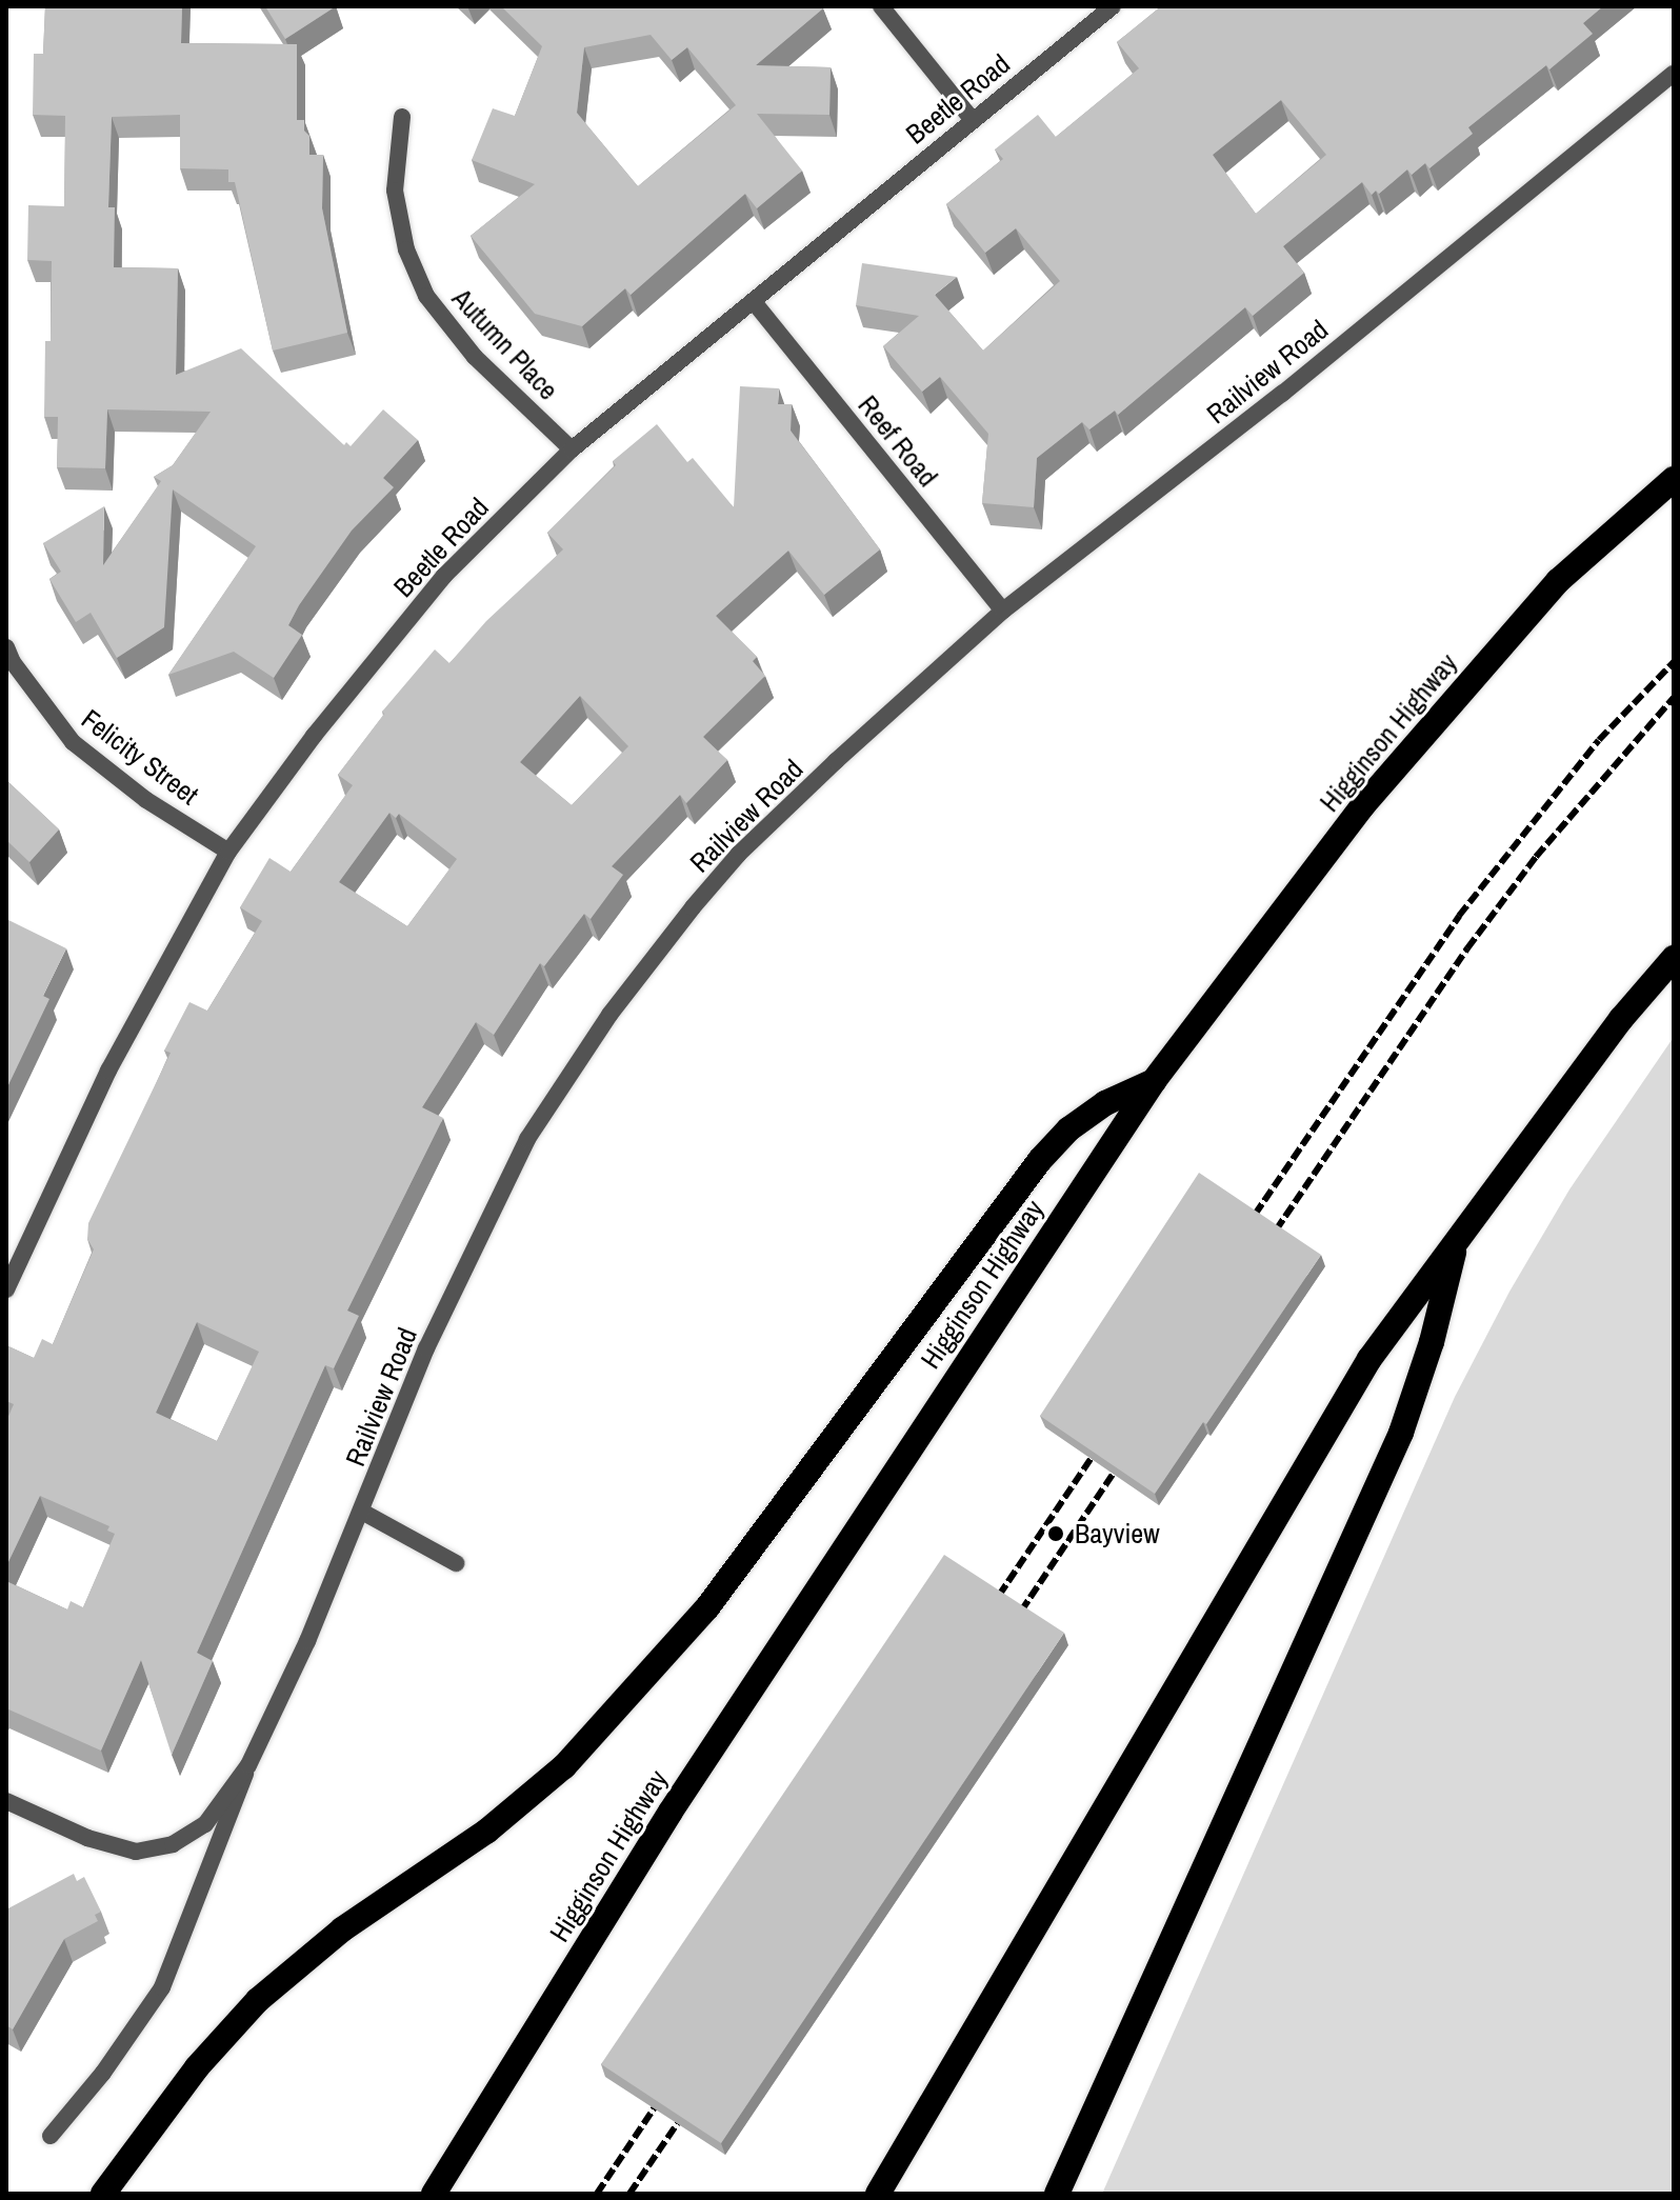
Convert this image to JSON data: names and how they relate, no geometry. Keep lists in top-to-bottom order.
{
  "streets": {
    "highway": ["Higginson Highway"],
    "street": [
      "Beetle Road",
      "Autumn Place",
      "Railview Road",
      "Reef Road",
      "Felicity Street"
    ]
  },
  "crossings": [
    ["Beetle Road", "Autumn Place"],
    ["Beetle Road", "Reef Road"],
    ["Beetle Road", "Felicity Street"],
    ["Railview Road", "Reef Road"]
  ],
  "places": ["Bayview"]
}
